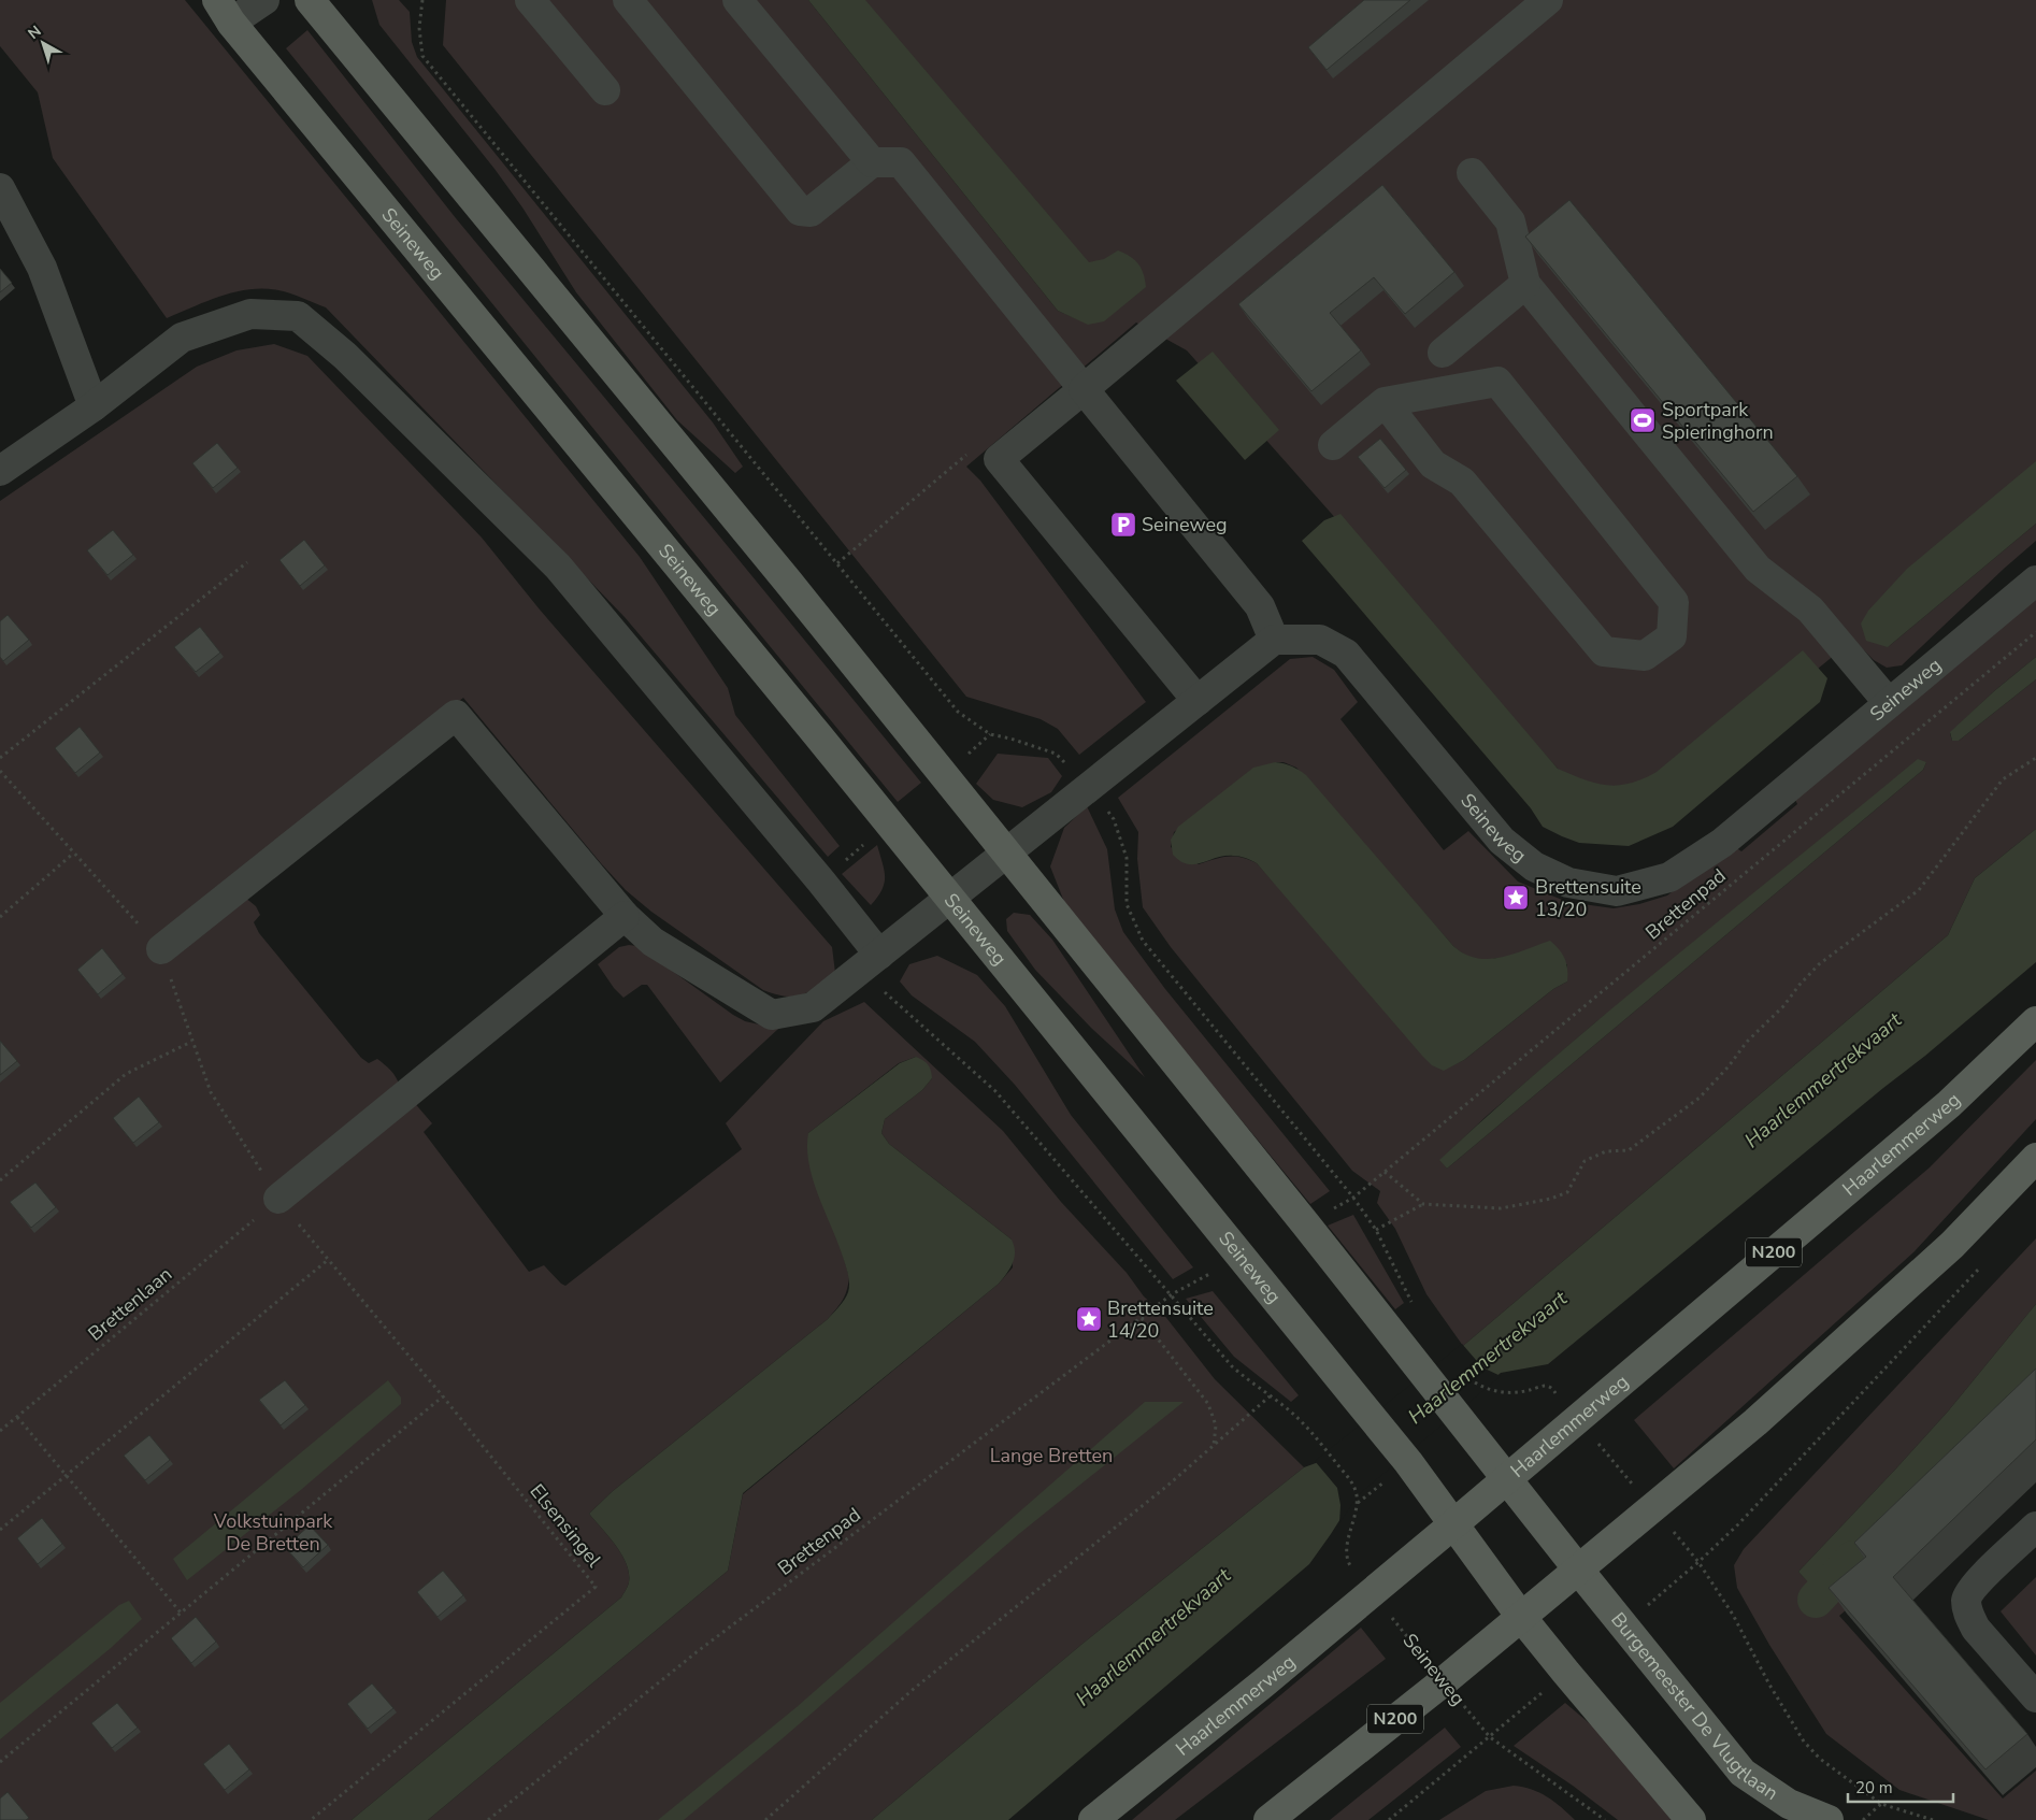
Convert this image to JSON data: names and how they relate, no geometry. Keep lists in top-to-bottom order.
{
  "streets": {
    "main road": [
      "Seineweg",
      "Haarlemmerweg",
      "N200",
      "Burgemeester De Vlugtlaan"
    ],
    "path": ["Brettenpad", "Brettenlaan", "Elsensingel"]
  },
  "crossings": [
    ["Seineweg", "Brettenpad"],
    ["Seineweg", "Haarlemmerweg"],
    ["Seineweg", "N200"],
    ["N200", "Burgemeester De Vlugtlaan"],
    ["Brettenlaan", "Elsensingel"]
  ],
  "water": ["Haarlemmertrekvaart"],
  "parks": ["Lange Bretten", "Volkstuinpark De Bretten"],
  "places": {
    "sports": ["Sportpark Spieringhorn"],
    "parking": ["Seineweg"],
    "place": ["Brettensuite 13/20", "Brettensuite 14/20"]
  },
  "scale_bar": "20 m",
  "north": "top left"
}
